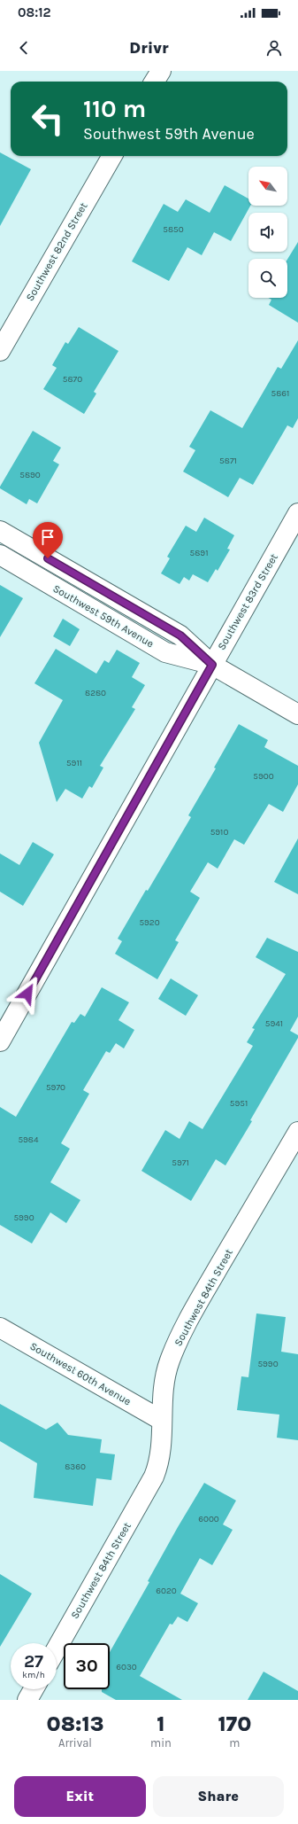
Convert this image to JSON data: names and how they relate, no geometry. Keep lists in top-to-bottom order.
{
  "streets": {
    "street": [
      "Southwest 82nd Street",
      "Southwest 83rd Street",
      "Southwest 59th Avenue",
      "Southwest 84th Street",
      "Southwest 60th Avenue"
    ]
  },
  "crossings": [
    ["Southwest 83rd Street", "Southwest 59th Avenue"],
    ["Southwest 84th Street", "Southwest 60th Avenue"]
  ],
  "house_numbers": [
    "5850",
    "5870",
    "5861",
    "5871",
    "5890",
    "5891",
    "8280",
    "5911",
    "5900",
    "5910",
    "5920",
    "5941",
    "5970",
    "5951",
    "5984",
    "5971",
    "5990",
    "5990",
    "8360",
    "6000",
    "6020",
    "6030"
  ],
  "north": "top left",
  "page": {
    "status": "08:12",
    "header": "Drivr",
    "turn": ["110 m", "Southwest 59th Avenue"],
    "speed": "27 km/h",
    "limit": "30",
    "eta": [
      "08:13",
      "Arrival",
      "1",
      "min",
      "170",
      "m"
    ],
    "buttons": ["Exit", "Share"]
  }
}
